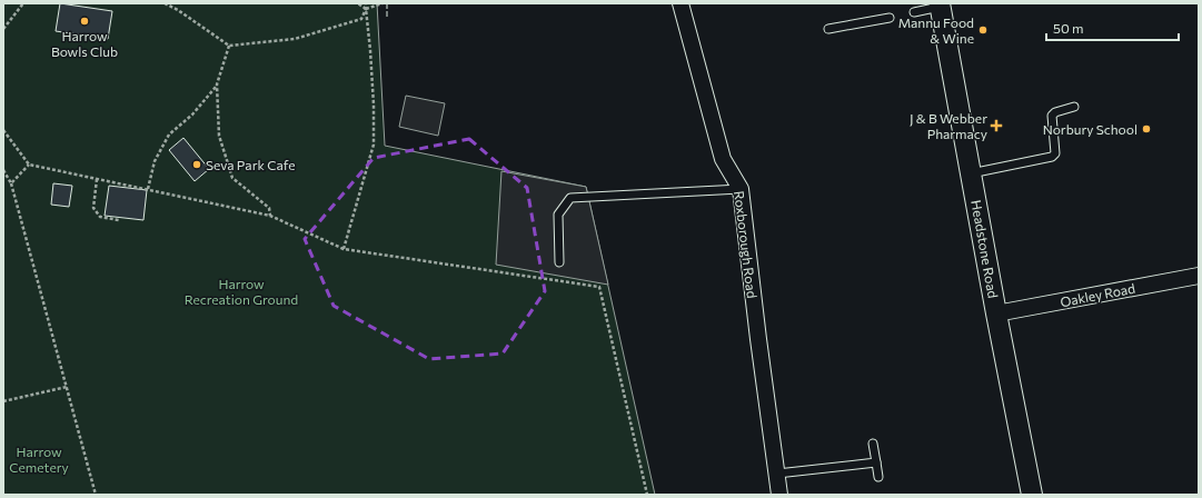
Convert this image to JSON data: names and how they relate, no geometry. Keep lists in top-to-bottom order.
{
  "streets": {
    "street": ["Roxborough Road", "Headstone Road", "Oakley Road"]
  },
  "crossings": [
    ["Headstone Road", "Oakley Road"]
  ],
  "parks": ["Harrow Recreation Ground", "Harrow Cemetery"],
  "places": {
    "other": [
      "Harrow Bowls Club",
      "Mannu Food & Wine",
      "Norbury School",
      "Seva Park Cafe"
    ],
    "health": ["J & B Webber Pharmacy"]
  },
  "scale_bar": "50 m"
}
